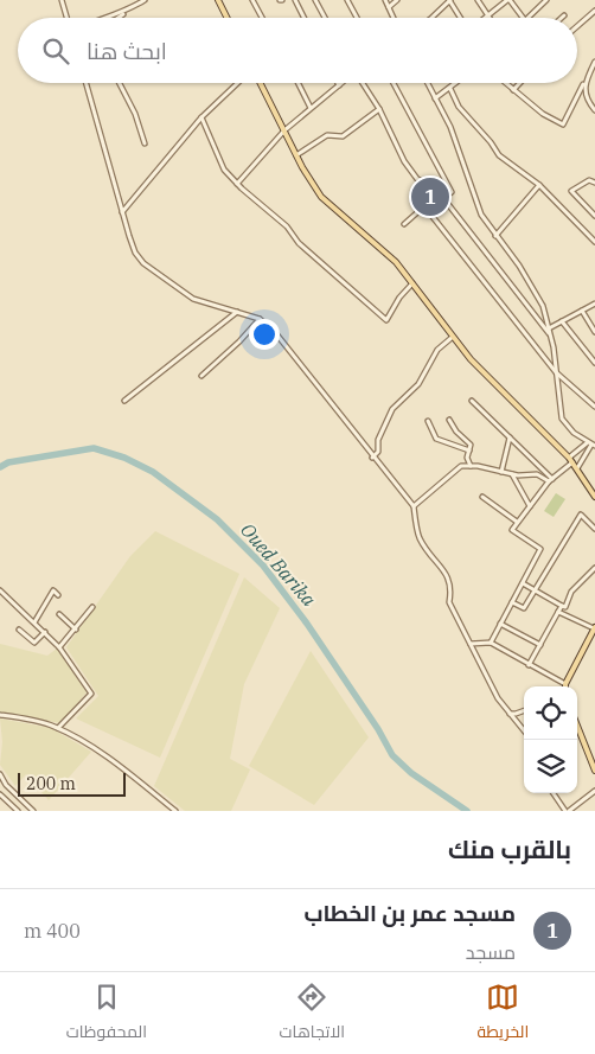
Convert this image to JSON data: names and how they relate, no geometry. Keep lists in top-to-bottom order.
{
  "water": ["Oued Barika"],
  "scale_bar": "200 m",
  "page": {
    "search": "ابحث هنا",
    "pins": "1",
    "scale": "200 m",
    "heading": "بالقرب منك",
    "list": [
      {
        "mark": "1",
        "name": "مسجد عمر بن الخطاب",
        "note": "مسجد",
        "value": "400 m"
      }
    ],
    "nav": ["الخريطة", "الاتجاهات", "المحفوظات"]
  }
}
